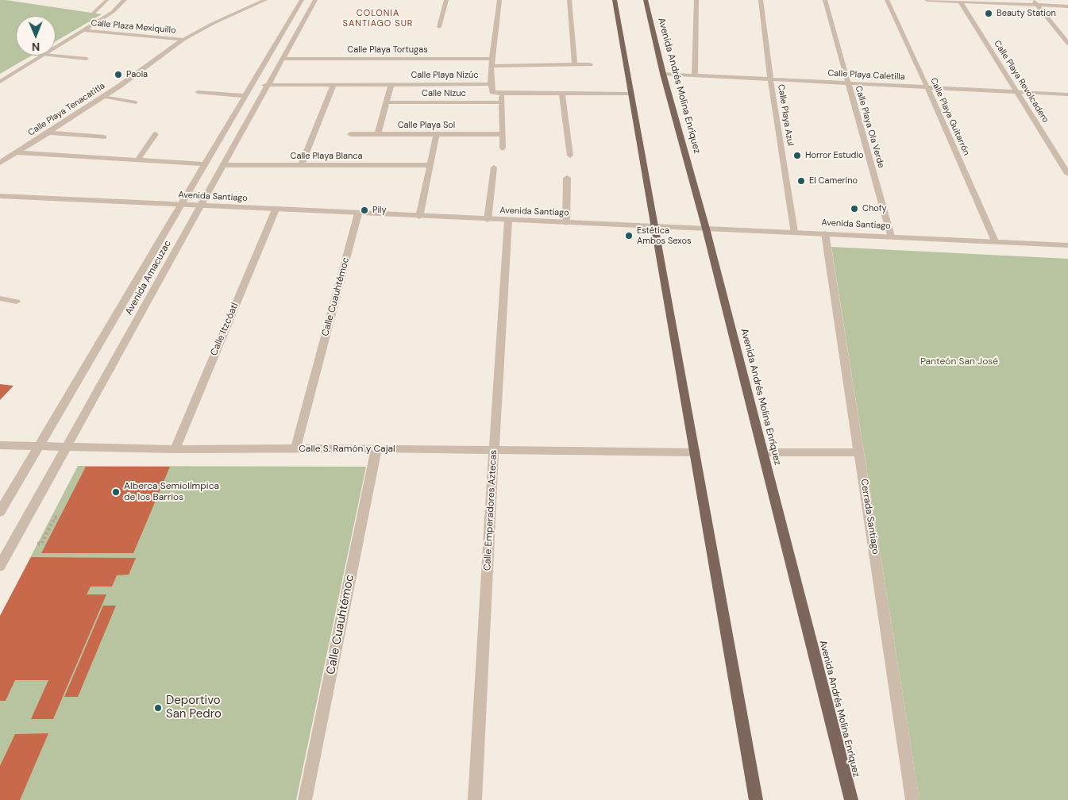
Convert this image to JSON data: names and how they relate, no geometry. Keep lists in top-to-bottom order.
{
  "streets": {
    "main road": ["Avenida Andrés Molina Enríquez"],
    "street": [
      "Calle Plaza Mexiquillo",
      "Calle Playa Tortugas",
      "Calle Playa Nizúc",
      "Calle Playa Caletilla",
      "Calle Playa Revolcadero",
      "Calle Nizuc",
      "Calle Playa Tenacatitla",
      "Calle Playa Azul",
      "Calle Playa Guitarrón",
      "Calle Playa Sol",
      "Calle Playa Ola Verde",
      "Calle Playa Blanca",
      "Avenida Santiago",
      "Avenida Amacuzac",
      "Calle Cuauhtémoc",
      "Calle Itzcóatl",
      "Calle S. Ramón y Cajal",
      "Calle Emperadores Aztecas",
      "Cerrada Santiago"
    ]
  },
  "crossings": [
    ["Calle Plaza Mexiquillo", "Calle Playa Tenacatitla"],
    ["Calle Playa Tortugas", "Avenida Amacuzac"],
    ["Calle Playa Nizúc", "Avenida Amacuzac"],
    ["Calle Playa Caletilla", "Calle Playa Revolcadero"],
    ["Calle Playa Caletilla", "Avenida Andrés Molina Enríquez"],
    ["Calle Playa Caletilla", "Calle Playa Azul"],
    ["Calle Playa Caletilla", "Calle Playa Guitarrón"],
    ["Calle Playa Caletilla", "Calle Playa Ola Verde"],
    ["Avenida Andrés Molina Enríquez", "Avenida Santiago"],
    ["Calle Playa Azul", "Avenida Santiago"],
    ["Calle Playa Guitarrón", "Avenida Santiago"],
    ["Calle Playa Ola Verde", "Avenida Santiago"],
    ["Calle Playa Blanca", "Avenida Amacuzac"],
    ["Avenida Santiago", "Avenida Amacuzac"],
    ["Avenida Santiago", "Calle Cuauhtémoc"],
    ["Avenida Santiago", "Calle Itzcóatl"],
    ["Avenida Santiago", "Calle Emperadores Aztecas"],
    ["Avenida Santiago", "Cerrada Santiago"],
    ["Avenida Amacuzac", "Calle S. Ramón y Cajal"],
    ["Calle Cuauhtémoc", "Calle S. Ramón y Cajal"],
    ["Calle Itzcóatl", "Calle S. Ramón y Cajal"],
    ["Calle S. Ramón y Cajal", "Calle Emperadores Aztecas"]
  ],
  "districts": ["COLONIA SANTIAGO SUR"],
  "parks": ["Panteón San José"],
  "places": [
    "Beauty Station",
    "Paola",
    "Horror Estudio",
    "El Camerino",
    "Chofy",
    "Pily",
    "Estética Ambos Sexos",
    "Alberca Semiolímpica de los Barrios",
    "Deportivo San Pedro"
  ],
  "north": "bottom"
}
